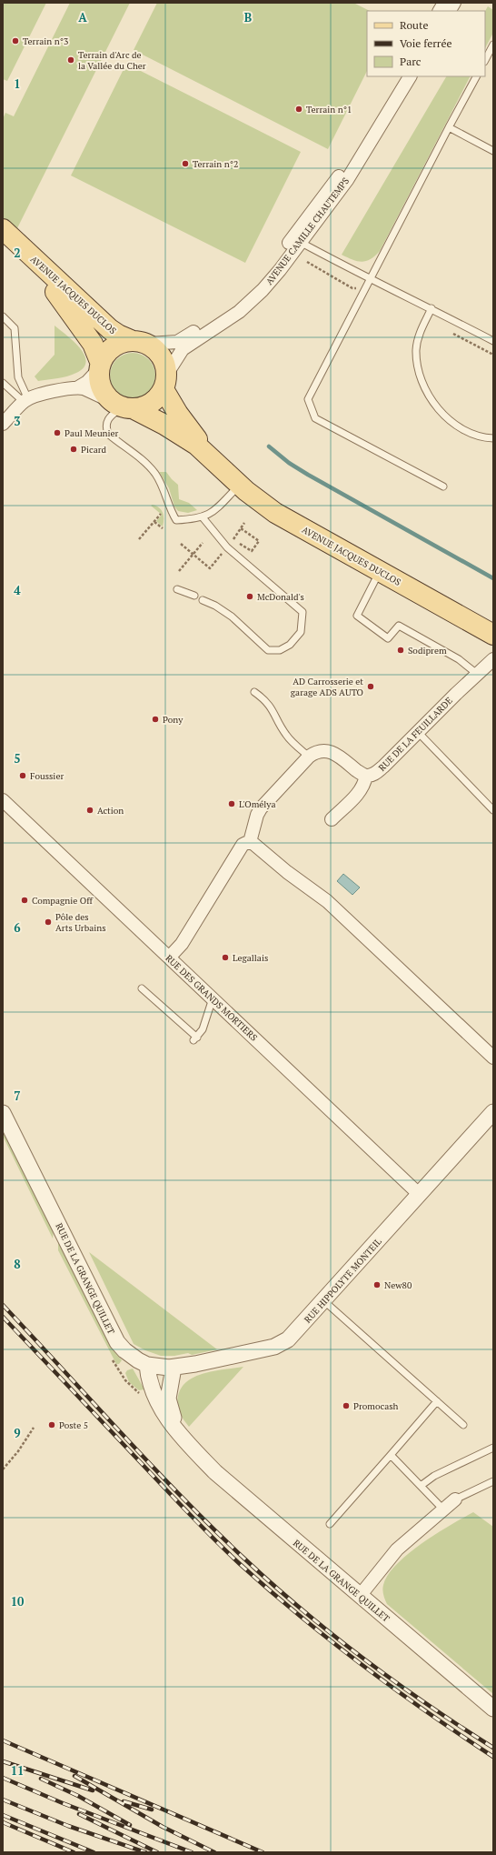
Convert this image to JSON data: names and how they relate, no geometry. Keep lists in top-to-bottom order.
{
  "streets": {
    "main road": ["AVENUE JACQUES DUCLOS"],
    "street": [
      "AVENUE CAMILLE CHAUTEMPS",
      "RUE DE LA FEUILLARDE",
      "RUE DES GRANDS MORTIERS",
      "RUE DE LA GRANGE QUILLET",
      "RUE HIPPOLYTE MONTEIL"
    ]
  },
  "crossings": [
    ["AVENUE CAMILLE CHAUTEMPS", "AVENUE JACQUES DUCLOS"],
    ["RUE DES GRANDS MORTIERS", "RUE HIPPOLYTE MONTEIL"],
    ["RUE DE LA GRANGE QUILLET", "RUE HIPPOLYTE MONTEIL"]
  ],
  "places": [
    "Terrain n°3",
    "Terrain d'Arc de la Vallée du Cher",
    "Terrain n°1",
    "Terrain n°2",
    "Paul Meunier",
    "Picard",
    "McDonald's",
    "Sodiprem",
    "AD Carrosserie et garage ADS AUTO",
    "Pony",
    "Foussier",
    "L'Omélya",
    "Action",
    "Compagnie Off",
    "Pôle des Arts Urbains",
    "Legallais",
    "New80",
    "Promocash",
    "Poste 5"
  ],
  "legend": ["Route", "Voie ferrée", "Parc"],
  "grid": {
    "columns": ["A", "B"],
    "rows": [
      "1",
      "2",
      "3",
      "4",
      "5",
      "6",
      "7",
      "8",
      "9",
      "10",
      "11"
    ]
  }
}
